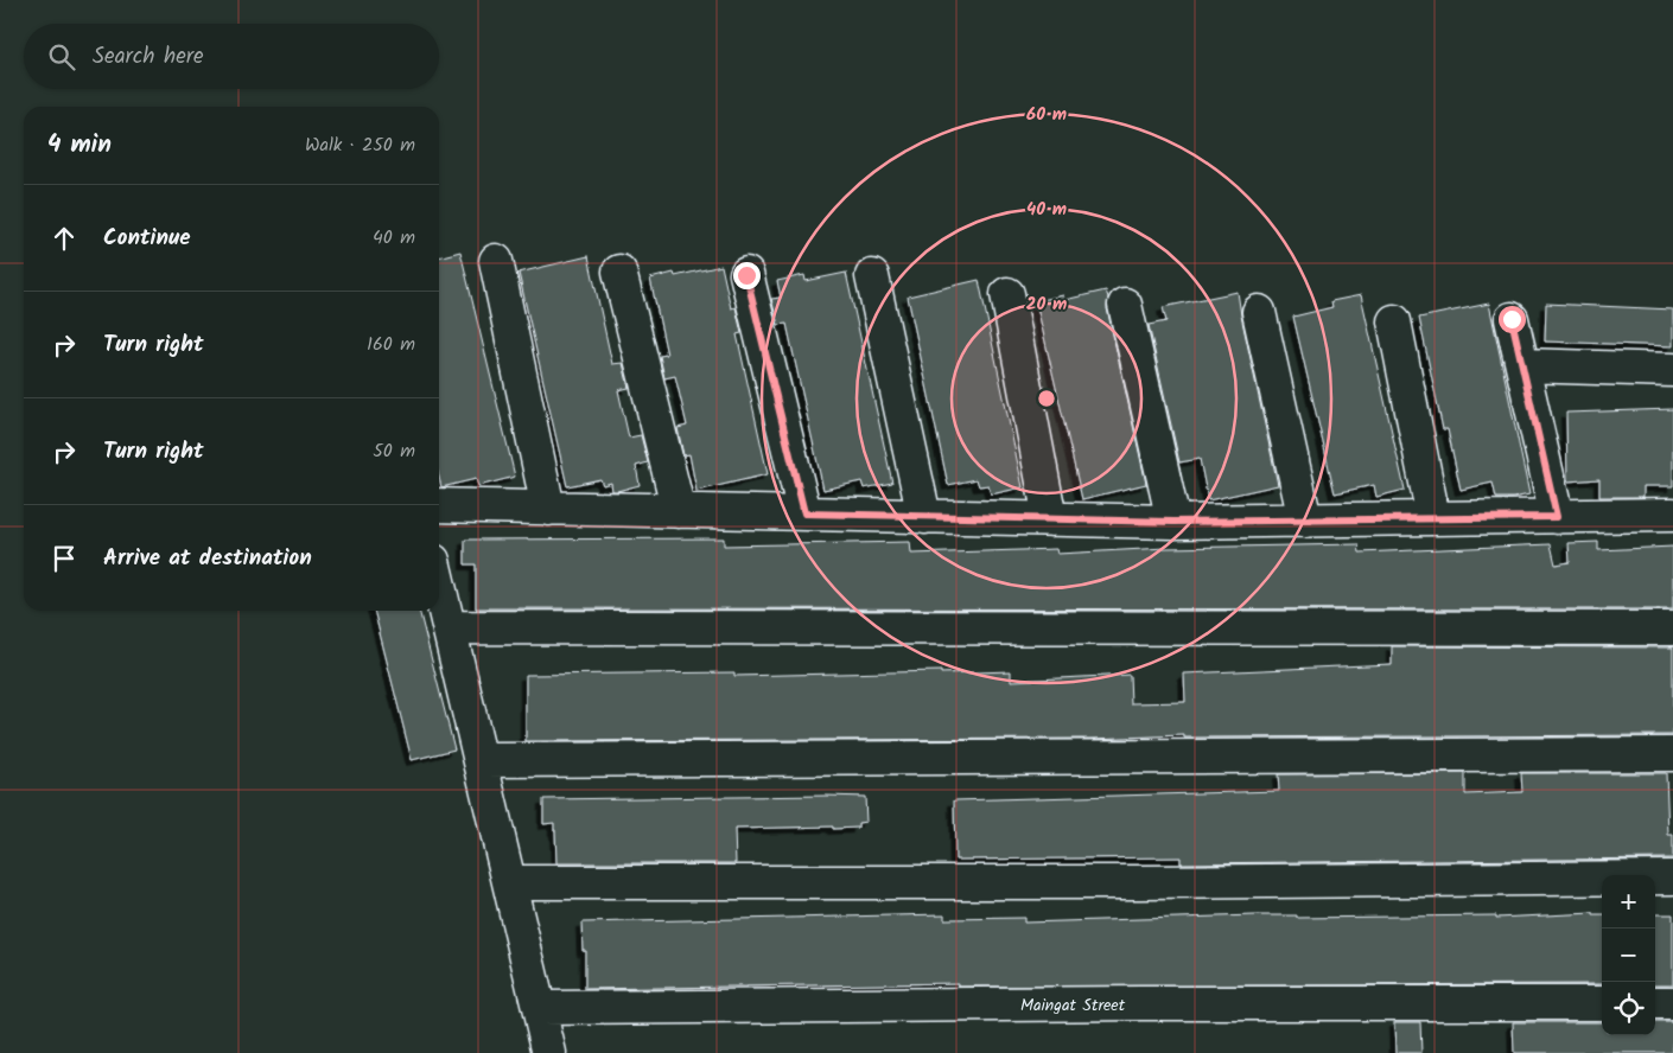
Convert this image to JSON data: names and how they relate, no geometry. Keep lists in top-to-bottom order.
{
  "streets": {
    "street": ["Maingat Street"]
  },
  "page": {
    "search": "Search here",
    "heading": ["4 min", "Walk · 250 m"],
    "list": [
      ["Continue", "40 m"],
      ["Turn right", "160 m"],
      ["Turn right", "50 m"],
      "Arrive at destination"
    ],
    "map_buttons": ["+", "−"]
  },
  "rings": ["60 m", "40 m", "20 m"]
}
